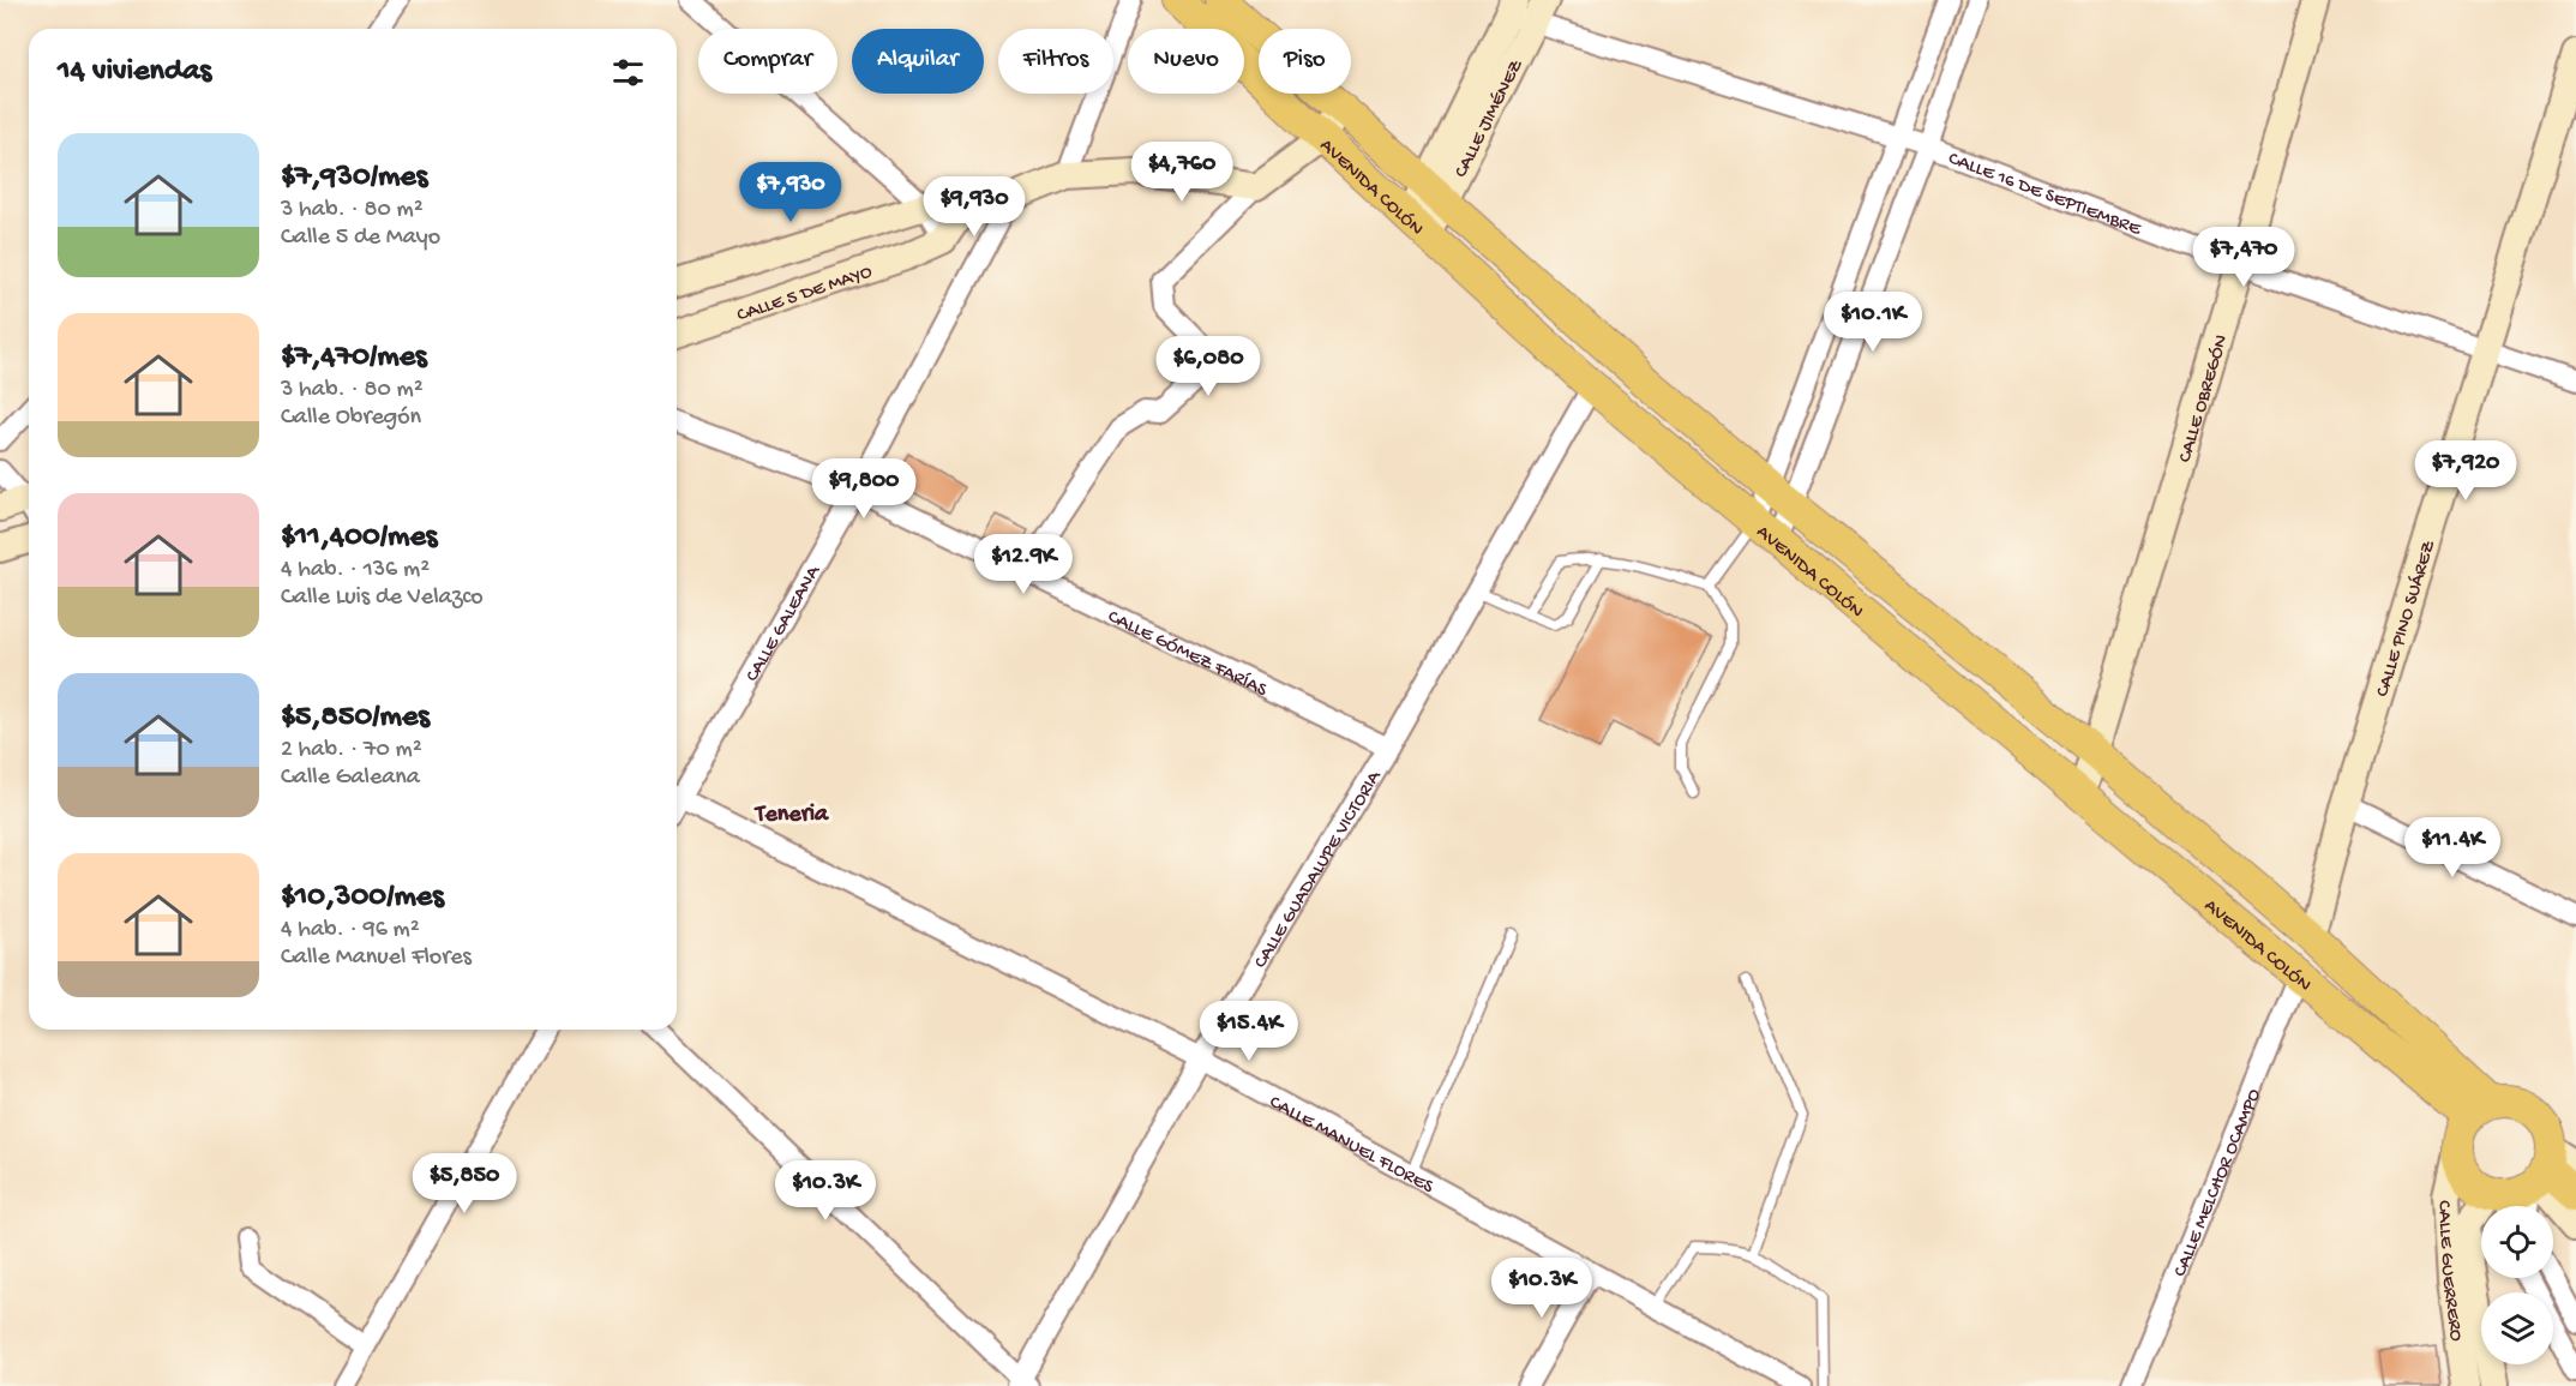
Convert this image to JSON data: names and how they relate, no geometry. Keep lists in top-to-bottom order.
{
  "streets": {
    "main road": ["AVENIDA COLÓN"],
    "street": [
      "CALLE JIMÉNEZ",
      "CALLE 16 DE SEPTIEMBRE",
      "CALLE 5 DE MAYO",
      "CALLE OBREGÓN",
      "CALLE PINO SUÁREZ",
      "CALLE GALEANA",
      "CALLE GÓMEZ FARÍAS",
      "CALLE GUADALUPE VICTORIA",
      "CALLE MANUEL FLORES",
      "CALLE MELCHOR OCAMPO",
      "CALLE GUERRERO"
    ]
  },
  "crossings": [
    ["CALLE JIMÉNEZ", "AVENIDA COLÓN"],
    ["CALLE JIMÉNEZ", "CALLE 16 DE SEPTIEMBRE"],
    ["AVENIDA COLÓN", "CALLE OBREGÓN"],
    ["AVENIDA COLÓN", "CALLE PINO SUÁREZ"],
    ["AVENIDA COLÓN", "CALLE GUADALUPE VICTORIA"],
    ["AVENIDA COLÓN", "CALLE MELCHOR OCAMPO"],
    ["AVENIDA COLÓN", "CALLE GUERRERO"],
    ["CALLE 16 DE SEPTIEMBRE", "CALLE OBREGÓN"],
    ["CALLE 16 DE SEPTIEMBRE", "CALLE PINO SUÁREZ"],
    ["CALLE GALEANA", "CALLE GÓMEZ FARÍAS"],
    ["CALLE GÓMEZ FARÍAS", "CALLE GUADALUPE VICTORIA"],
    ["CALLE GUADALUPE VICTORIA", "CALLE MANUEL FLORES"]
  ],
  "districts": ["Teneria"],
  "page": {
    "chip": [
      "Comprar",
      "Alquilar",
      "Filtros",
      "Nuevo",
      "Piso"
    ],
    "heading": "14 viviendas",
    "list": [
      {
        "name": "$7,930/mes",
        "note": "3 hab. · 80 m² · Calle 5 de Mayo"
      },
      {
        "name": "$7,470/mes",
        "note": "3 hab. · 80 m² · Calle Obregón"
      },
      {
        "name": "$11,400/mes",
        "note": "4 hab. · 136 m² · Calle Luis de Velazco"
      },
      {
        "name": "$5,850/mes",
        "note": "2 hab. · 70 m² · Calle Galeana"
      },
      {
        "name": "$10,300/mes",
        "note": "4 hab. · 96 m² · Calle Manuel Flores"
      }
    ],
    "price": [
      "$4,760",
      "$7,930",
      "$9,930",
      "$7,470",
      "$10.1K",
      "$6,080",
      "$7,920",
      "$9,800",
      "$12.9K",
      "$11.4K",
      "$15.4K",
      "$5,850",
      "$10.3K",
      "$10.3K"
    ]
  }
}
